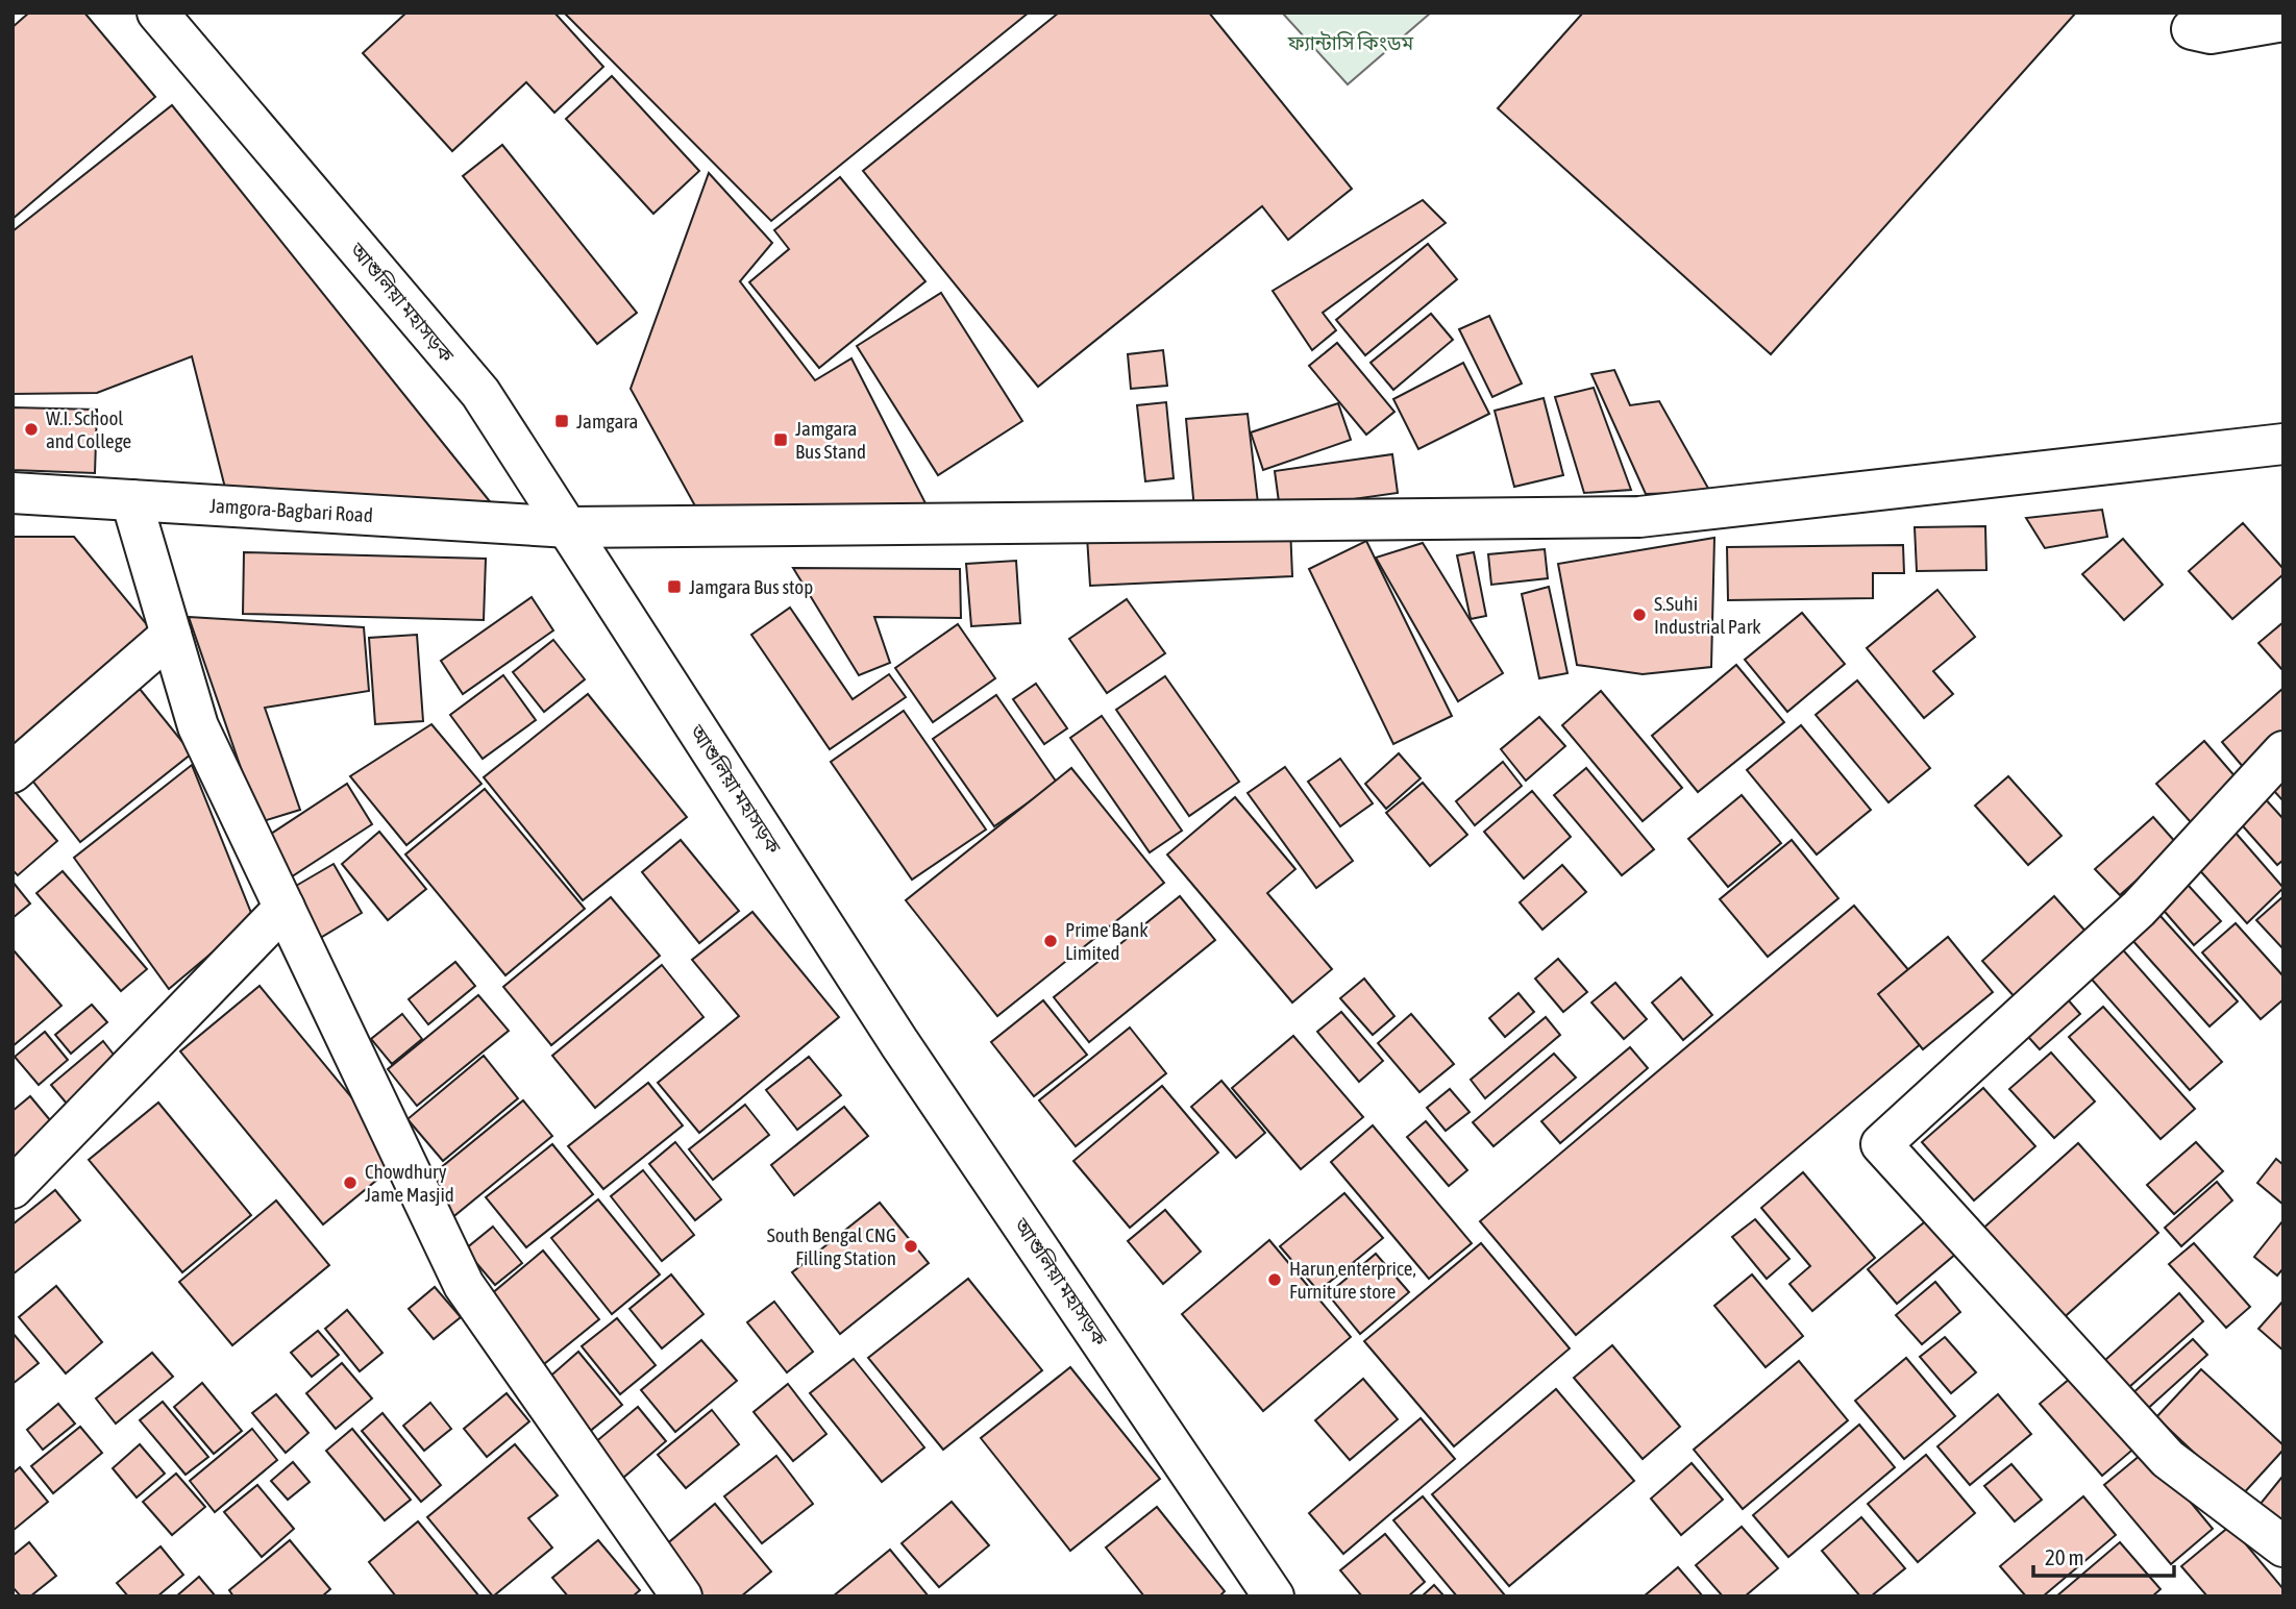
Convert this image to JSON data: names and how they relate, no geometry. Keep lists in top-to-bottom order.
{
  "streets": {
    "main road": ["আশুলিয়া মহাসড়ক", "Jamgora-Bagbari Road"]
  },
  "crossings": [
    ["আশুলিয়া মহাসড়ক", "Jamgora-Bagbari Road"]
  ],
  "parks": ["ফ্যান্টাসি কিংডম"],
  "places": {
    "transit": ["Jamgara", "Jamgara Bus Stand", "Jamgara Bus stop"],
    "other": [
      "W.I. School and College",
      "S.Suhi Industrial Park",
      "Prime Bank Limited",
      "Chowdhury Jame Masjid",
      "South Bengal CNG Filling Station",
      "Harun enterprice, Furniture store"
    ]
  },
  "scale_bar": "20 m"
}
